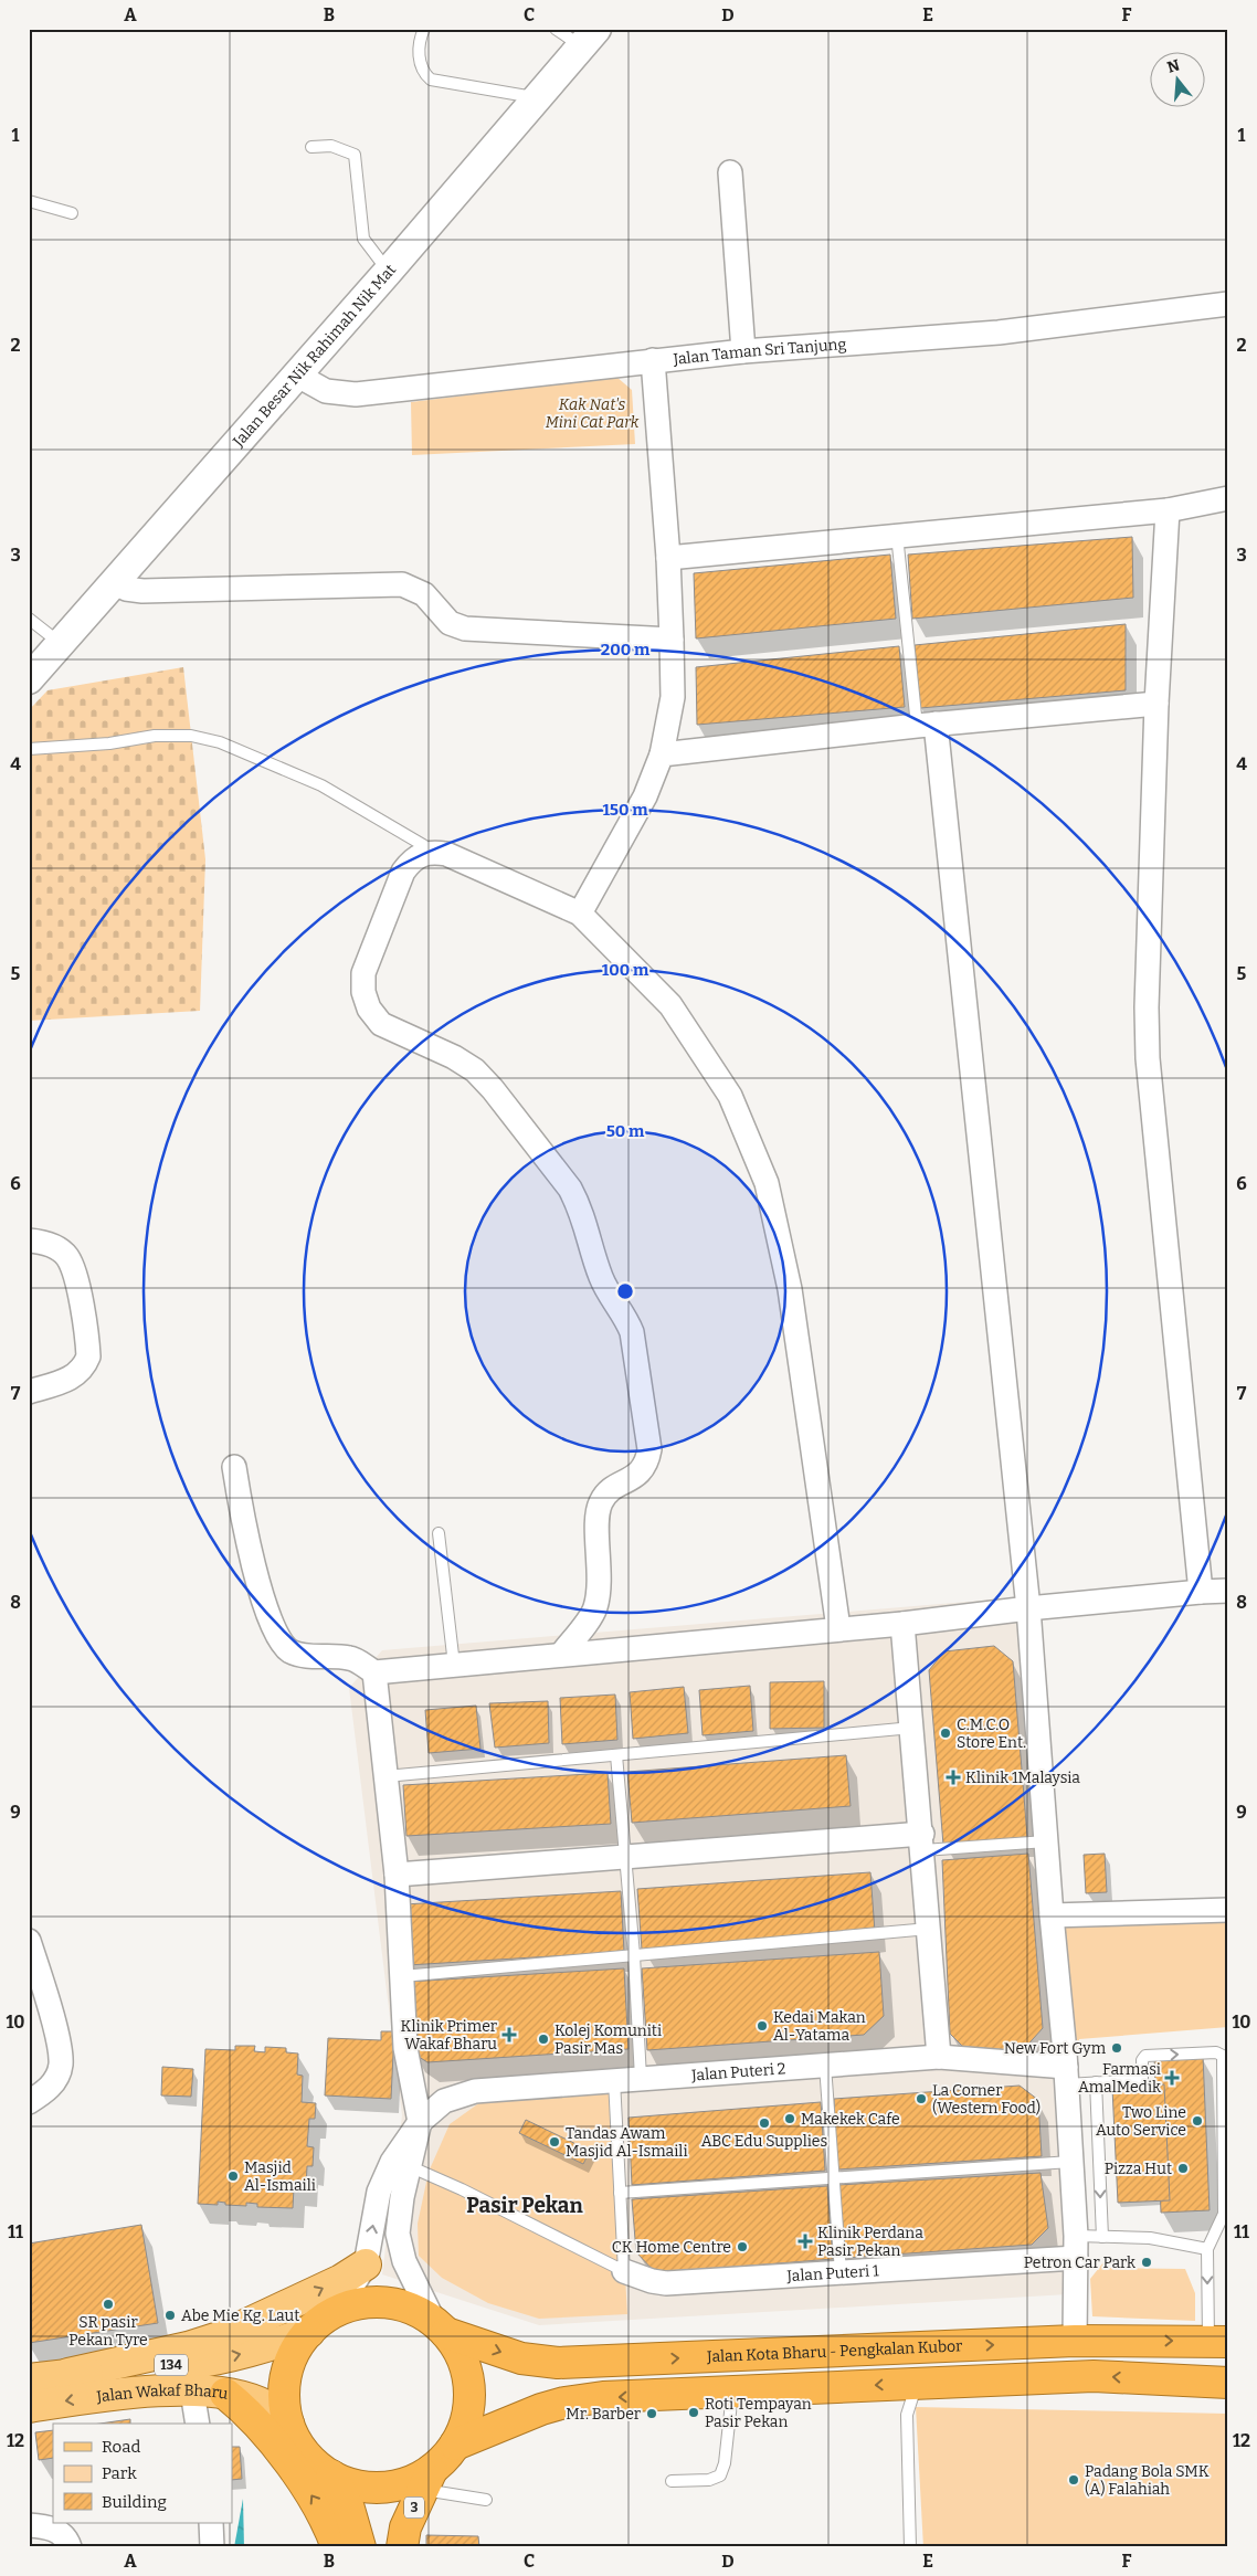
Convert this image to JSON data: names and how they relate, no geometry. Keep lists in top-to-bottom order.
{
  "streets": {
    "highway": ["Jalan Kota Bharu - Pengkalan Kubor", "3"],
    "main road": ["134", "Jalan Wakaf Bharu"],
    "street": [
      "Jalan Taman Sri Tanjung",
      "Jalan Besar Nik Rahimah Nik Mat",
      "Jalan Puteri 2",
      "Jalan Puteri 1"
    ]
  },
  "crossings": [
    ["Jalan Taman Sri Tanjung", "Jalan Besar Nik Rahimah Nik Mat"],
    ["Jalan Kota Bharu - Pengkalan Kubor", "Jalan Wakaf Bharu"],
    ["Jalan Kota Bharu - Pengkalan Kubor", "3"],
    ["Jalan Wakaf Bharu", "3"]
  ],
  "districts": ["Pasir Pekan"],
  "parks": ["Kak Nat's Mini Cat Park"],
  "places": {
    "other": [
      "C.M.C.O Store Ent.",
      "Kedai Makan Al-Yatama",
      "Kolej Komuniti Pasir Mas",
      "New Fort Gym",
      "La Corner (Western Food)",
      "Makekek Cafe",
      "Two Line Auto Service",
      "ABC Edu Supplies",
      "Tandas Awam Masjid Al-Ismaili",
      "Pizza Hut",
      "Masjid Al-Ismaili",
      "CK Home Centre",
      "Petron Car Park",
      "SR pasir Pekan Tyre",
      "Abe Mie Kg. Laut",
      "Roti Tempayan Pasir Pekan",
      "Mr. Barber",
      "Padang Bola SMK (A) Falahiah"
    ],
    "health": [
      "Klinik 1Malaysia",
      "Klinik Primer Wakaf Bharu",
      "Farmasi AmalMedik",
      "Klinik Perdana Pasir Pekan"
    ]
  },
  "legend": ["Road", "Park", "Building"],
  "north": "top",
  "grid": {
    "columns": [
      "A",
      "B",
      "C",
      "D",
      "E",
      "F"
    ],
    "rows": [
      "1",
      "2",
      "3",
      "4",
      "5",
      "6",
      "7",
      "8",
      "9",
      "10",
      "11",
      "12"
    ]
  },
  "rings": [
    "200 m",
    "150 m",
    "100 m",
    "50 m"
  ]
}
